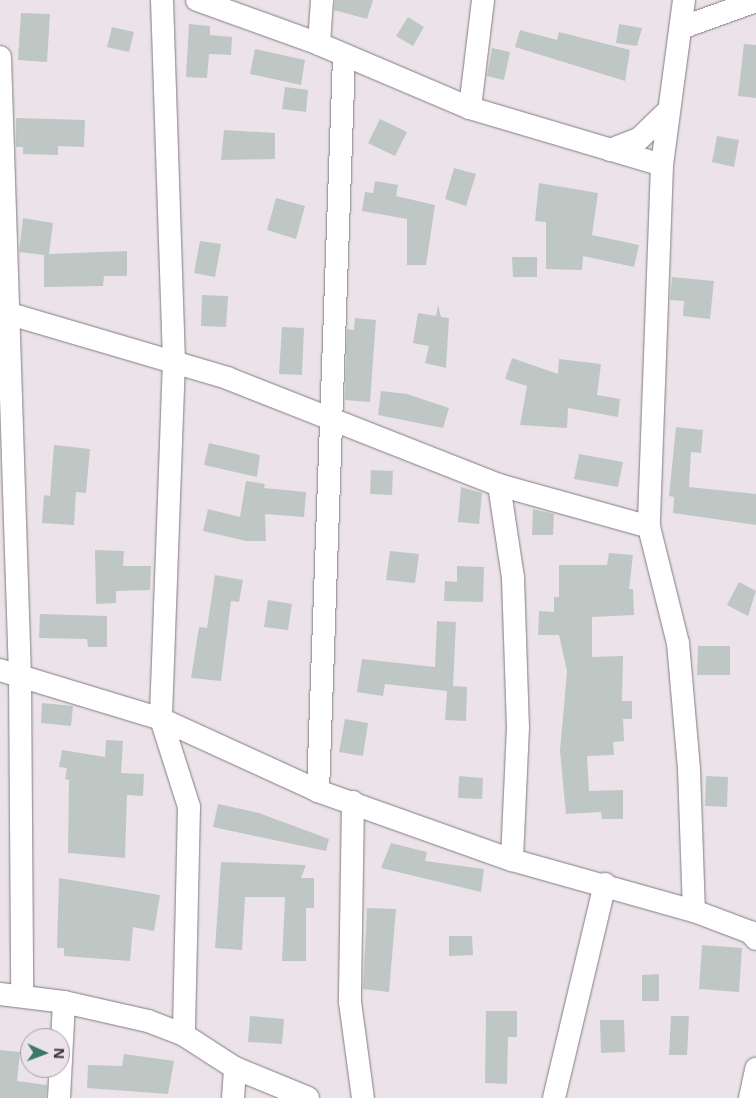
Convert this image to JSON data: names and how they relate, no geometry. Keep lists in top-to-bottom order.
{
  "north": "right"
}
